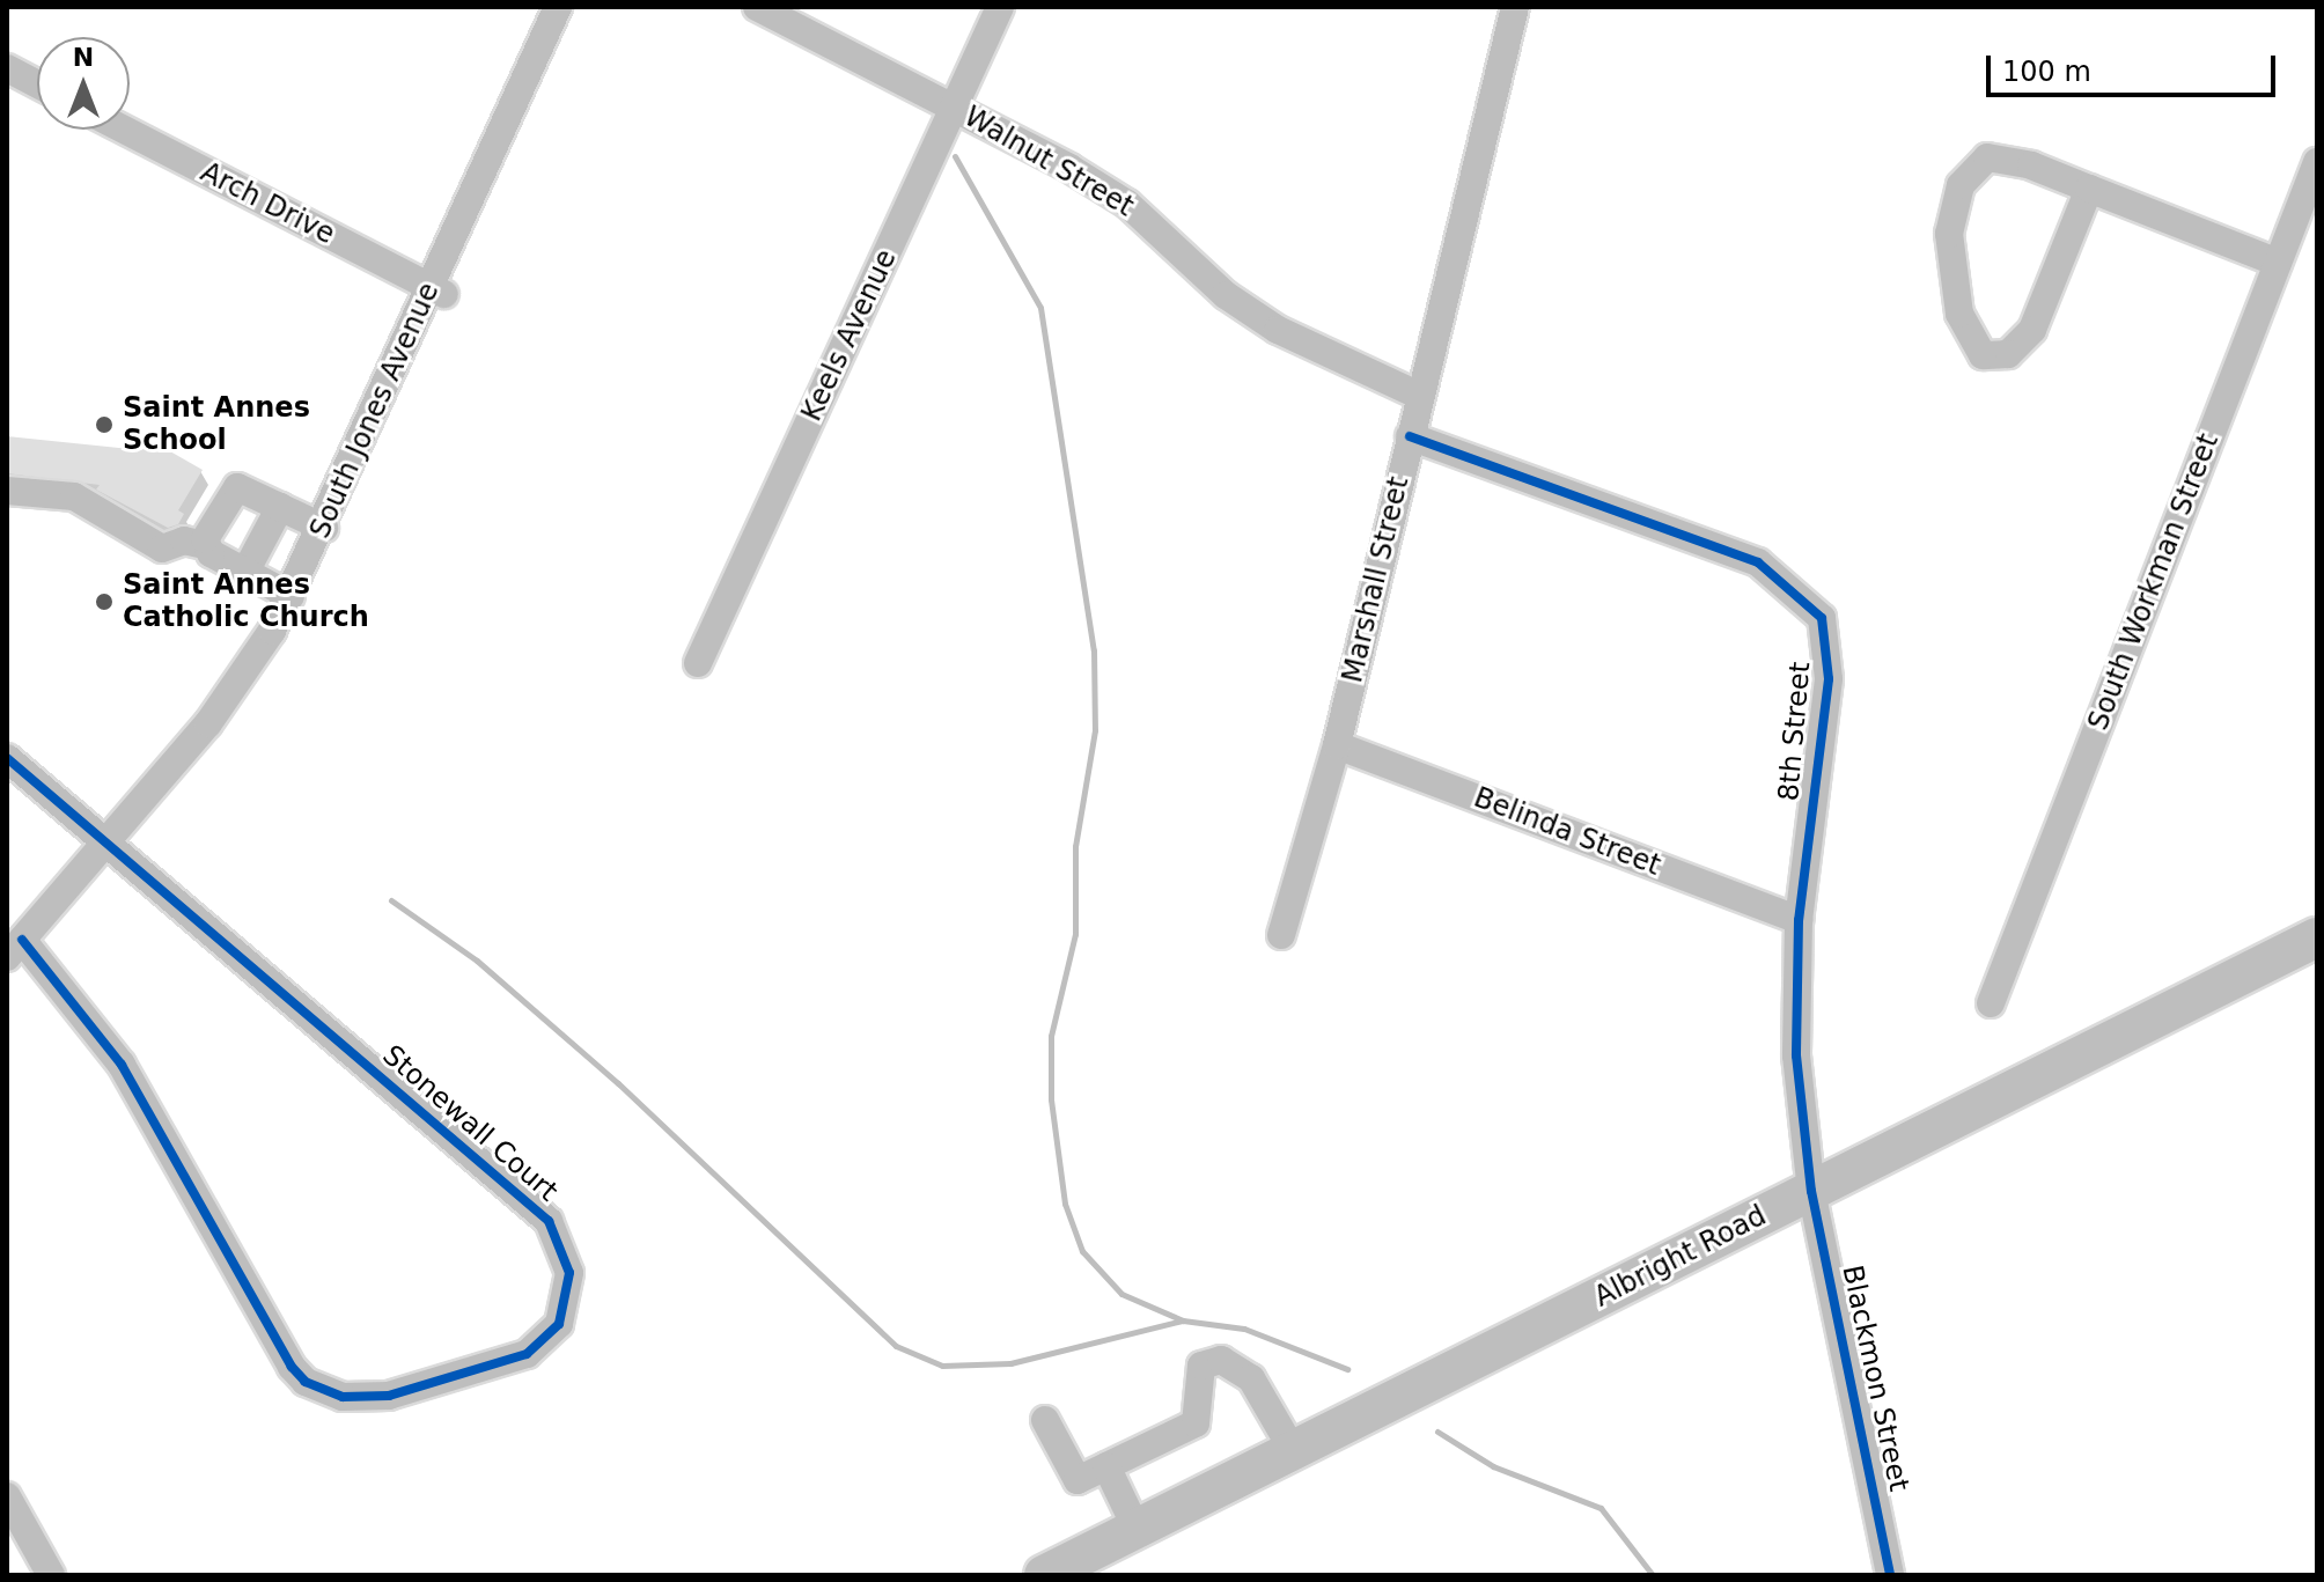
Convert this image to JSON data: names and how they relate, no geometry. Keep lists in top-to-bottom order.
{
  "streets": {
    "highway": ["Albright Road"],
    "street": [
      "Walnut Street",
      "Arch Drive",
      "Keels Avenue",
      "South Jones Avenue",
      "Marshall Street",
      "South Workman Street",
      "8th Street",
      "Belinda Street",
      "Stonewall Court",
      "Blackmon Street"
    ]
  },
  "crossings": [
    ["Walnut Street", "Keels Avenue"],
    ["Walnut Street", "Marshall Street"],
    ["Arch Drive", "South Jones Avenue"],
    ["South Jones Avenue", "Stonewall Court"],
    ["Marshall Street", "8th Street"],
    ["Marshall Street", "Belinda Street"],
    ["8th Street", "Belinda Street"],
    ["8th Street", "Albright Road"],
    ["8th Street", "Blackmon Street"],
    ["Albright Road", "Blackmon Street"]
  ],
  "places": ["Saint Annes School", "Saint Annes Catholic Church"],
  "scale_bar": "100 m",
  "north": "top"
}
